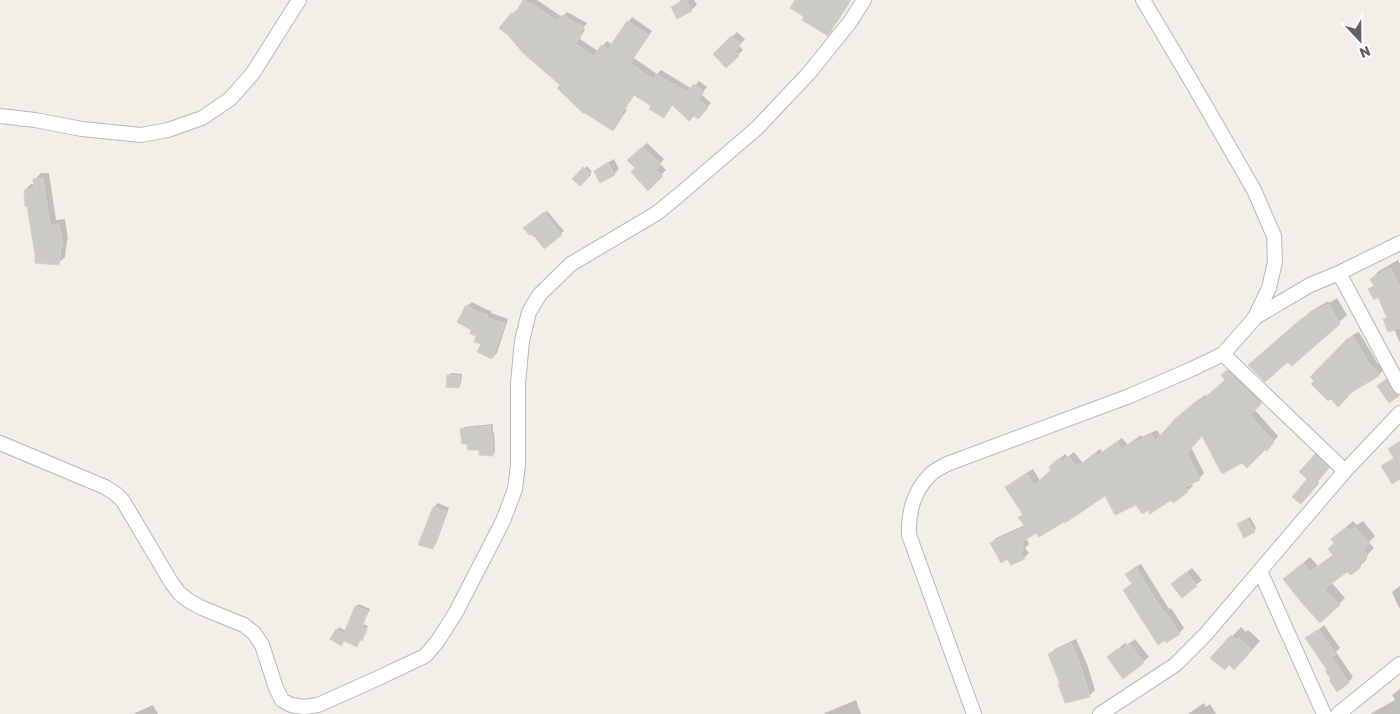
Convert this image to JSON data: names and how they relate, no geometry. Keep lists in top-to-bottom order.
{
  "north": "bottom"
}
